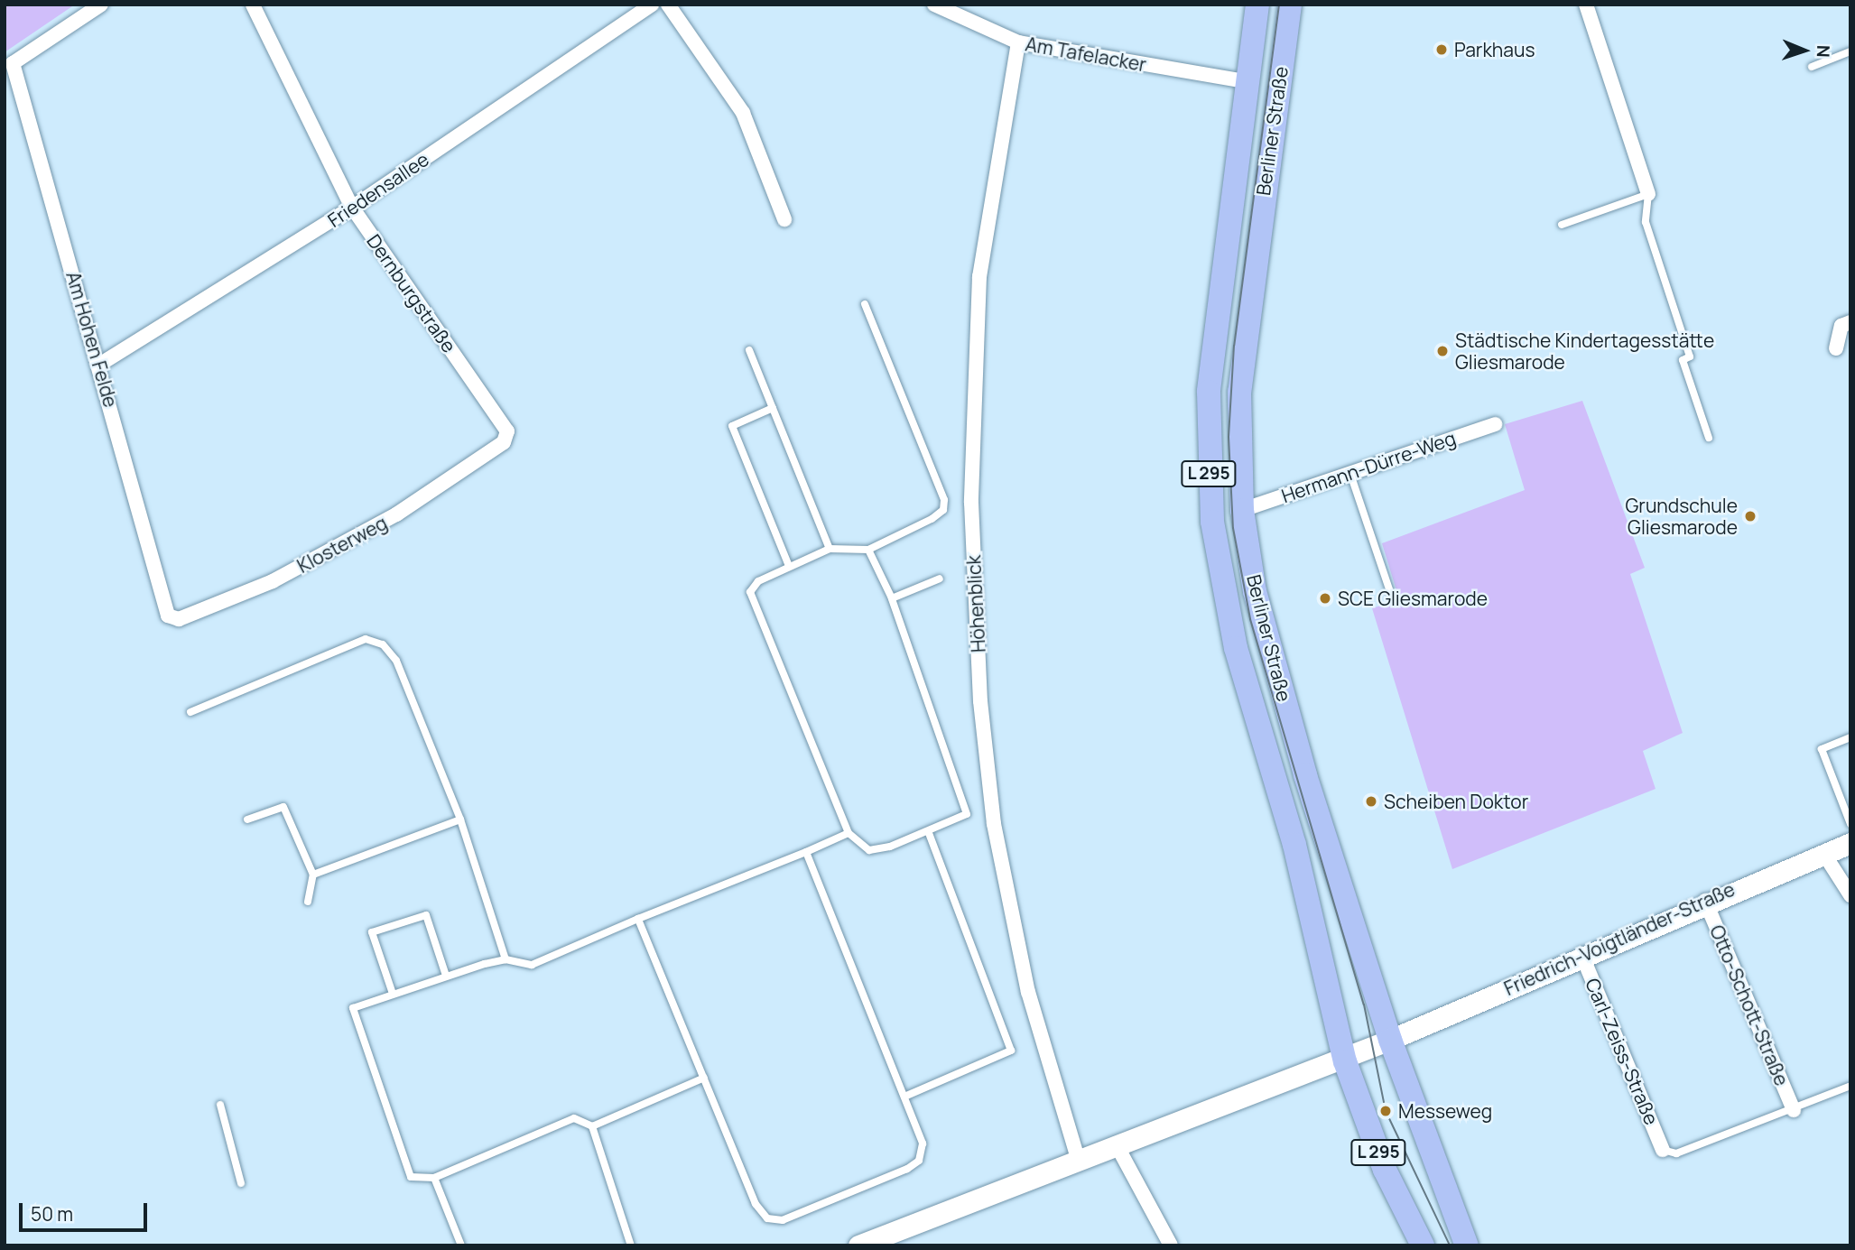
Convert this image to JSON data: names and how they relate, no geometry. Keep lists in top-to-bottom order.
{
  "streets": {
    "main road": ["Berliner Straße", "L 295", "Friedrich-Voigtländer-Straße"],
    "street": [
      "Am Tafelacker",
      "Friedensallee",
      "Dernburgstraße",
      "Am Hohen Felde",
      "Hermann-Dürre-Weg",
      "Klosterweg",
      "Höhenblick",
      "Otto-Schott-Straße",
      "Carl-Zeiss-Straße"
    ]
  },
  "crossings": [
    ["Am Tafelacker", "Berliner Straße"],
    ["Am Tafelacker", "Höhenblick"],
    ["Berliner Straße", "Hermann-Dürre-Weg"],
    ["Berliner Straße", "Friedrich-Voigtländer-Straße"],
    ["Friedensallee", "Dernburgstraße"],
    ["Friedensallee", "Am Hohen Felde"],
    ["Dernburgstraße", "Klosterweg"],
    ["Am Hohen Felde", "Klosterweg"],
    ["Friedrich-Voigtländer-Straße", "Otto-Schott-Straße"],
    ["Friedrich-Voigtländer-Straße", "Carl-Zeiss-Straße"]
  ],
  "places": [
    "Parkhaus",
    "Städtische Kindertagesstätte Gliesmarode",
    "Grundschule Gliesmarode",
    "SCE Gliesmarode",
    "Scheiben Doktor",
    "Messeweg"
  ],
  "scale_bar": "50 m",
  "north": "right"
}
